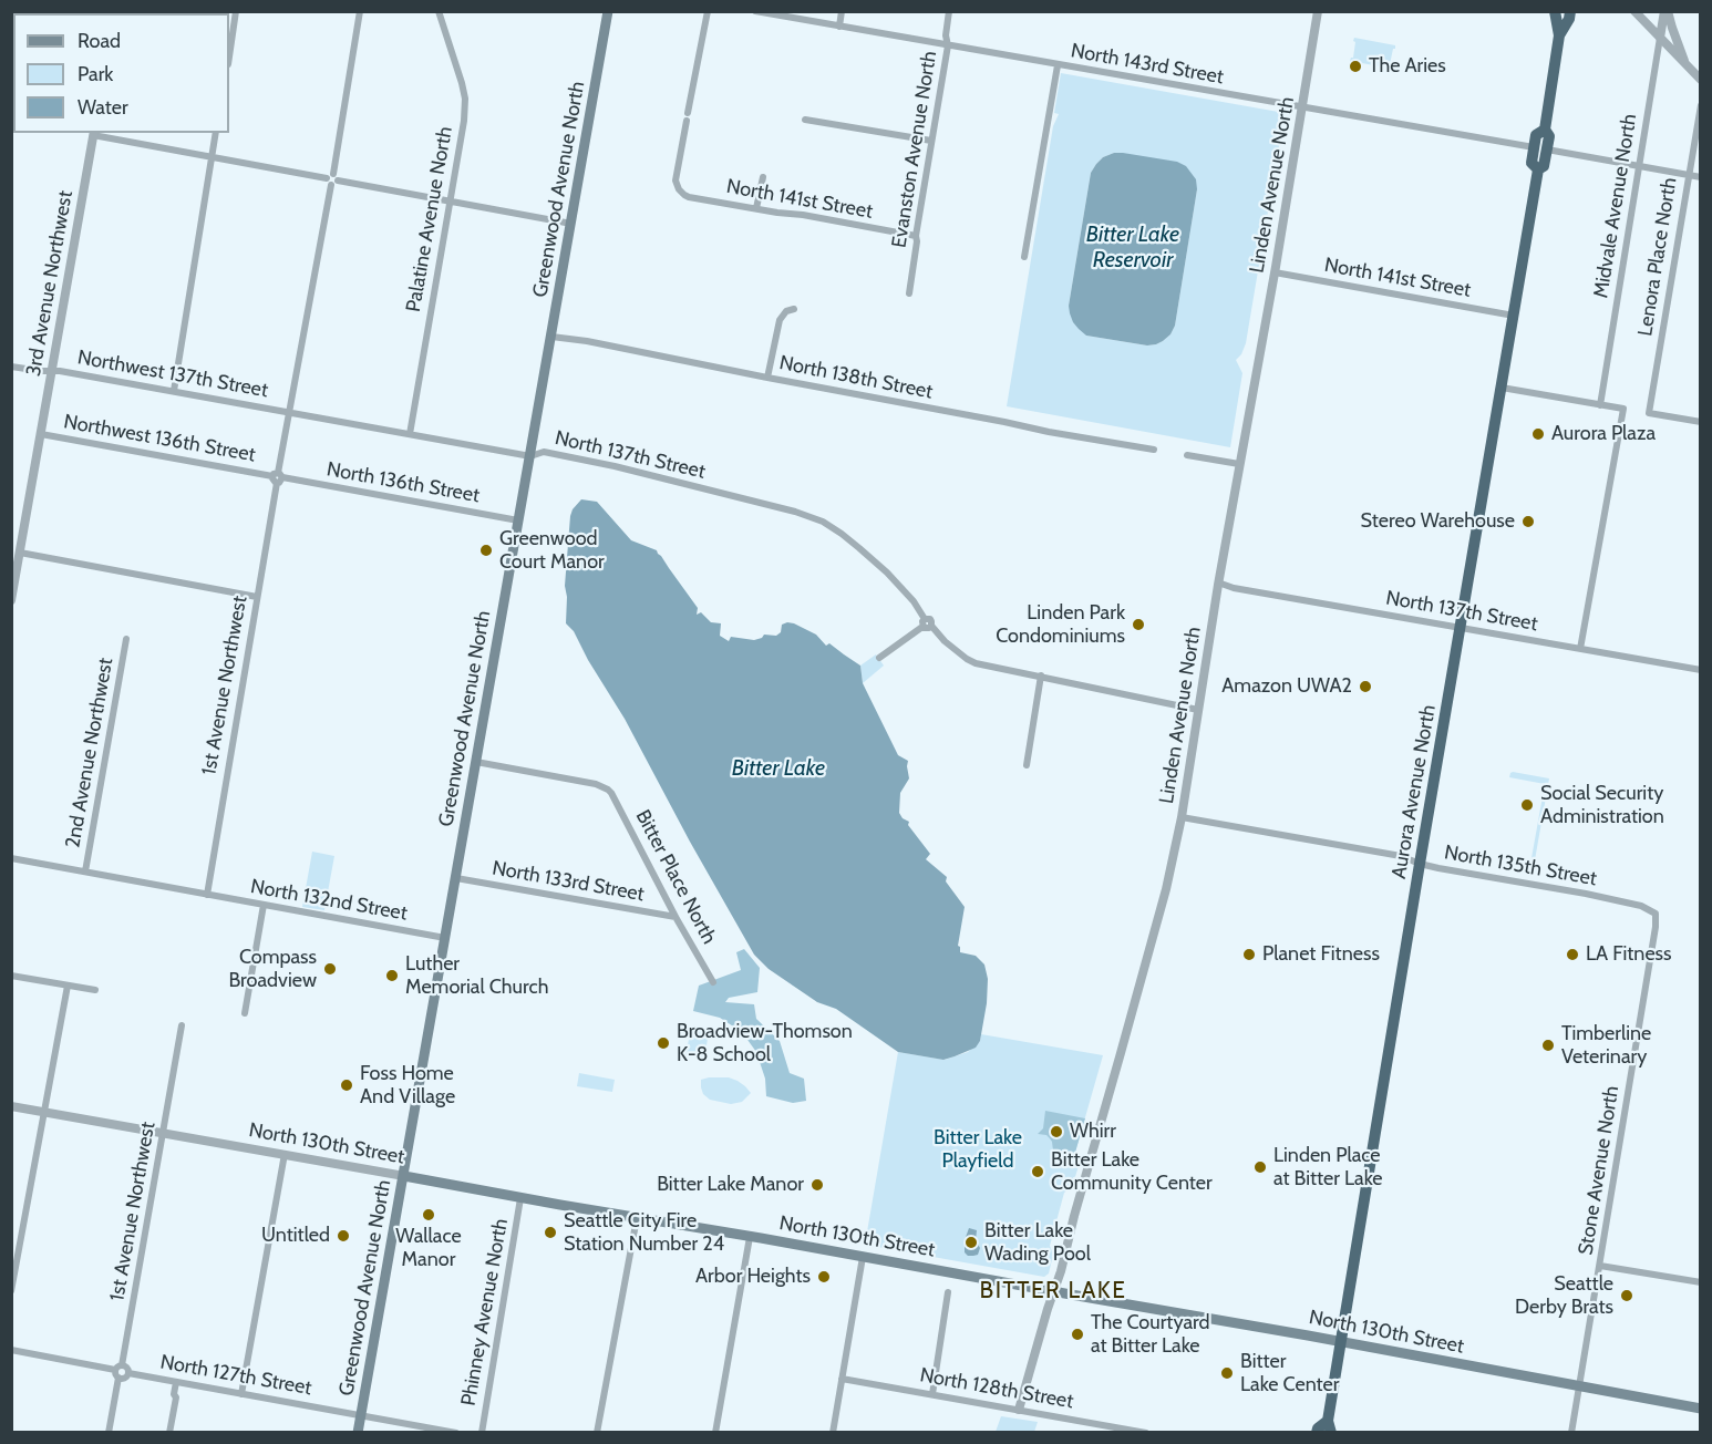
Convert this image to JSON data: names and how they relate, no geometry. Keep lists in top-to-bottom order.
{
  "streets": {
    "highway": ["Aurora Avenue North"],
    "main road": ["Greenwood Avenue North", "North 130th Street"],
    "street": [
      "North 143rd Street",
      "Evanston Avenue North",
      "Linden Avenue North",
      "North 141st Street",
      "Midvale Avenue North",
      "Palatine Avenue North",
      "Lenora Place North",
      "3rd Avenue Northwest",
      "Northwest 137th Street",
      "North 138th Street",
      "Northwest 136th Street",
      "North 137th Street",
      "North 136th Street",
      "1st Avenue Northwest",
      "2nd Avenue Northwest",
      "North 135th Street",
      "Bitter Place North",
      "North 133rd Street",
      "North 132nd Street",
      "Stone Avenue North",
      "Phinney Avenue North",
      "North 127th Street",
      "North 128th Street"
    ]
  },
  "crossings": [
    ["North 143rd Street", "Evanston Avenue North"],
    ["North 143rd Street", "Linden Avenue North"],
    ["North 143rd Street", "Aurora Avenue North"],
    ["Evanston Avenue North", "North 141st Street"],
    ["Linden Avenue North", "North 141st Street"],
    ["Linden Avenue North", "North 137th Street"],
    ["Linden Avenue North", "North 135th Street"],
    ["Linden Avenue North", "North 130th Street"],
    ["Linden Avenue North", "North 128th Street"],
    ["Greenwood Avenue North", "North 138th Street"],
    ["Greenwood Avenue North", "North 137th Street"],
    ["Greenwood Avenue North", "North 136th Street"],
    ["Greenwood Avenue North", "Bitter Place North"],
    ["Greenwood Avenue North", "North 133rd Street"],
    ["Greenwood Avenue North", "North 132nd Street"],
    ["Greenwood Avenue North", "North 130th Street"],
    ["Greenwood Avenue North", "North 127th Street"],
    ["North 141st Street", "Aurora Avenue North"],
    ["Palatine Avenue North", "North 137th Street"],
    ["3rd Avenue Northwest", "Northwest 137th Street"],
    ["3rd Avenue Northwest", "Northwest 136th Street"],
    ["Northwest 137th Street", "North 137th Street"],
    ["Northwest 137th Street", "1st Avenue Northwest"],
    ["Northwest 136th Street", "North 136th Street"],
    ["Northwest 136th Street", "1st Avenue Northwest"],
    ["North 137th Street", "1st Avenue Northwest"],
    ["North 137th Street", "Aurora Avenue North"],
    ["North 136th Street", "1st Avenue Northwest"],
    ["1st Avenue Northwest", "North 132nd Street"],
    ["1st Avenue Northwest", "North 130th Street"],
    ["1st Avenue Northwest", "North 127th Street"],
    ["2nd Avenue Northwest", "North 132nd Street"],
    ["Aurora Avenue North", "North 135th Street"],
    ["Aurora Avenue North", "North 130th Street"],
    ["North 135th Street", "Stone Avenue North"],
    ["Bitter Place North", "North 133rd Street"],
    ["North 130th Street", "Stone Avenue North"],
    ["North 130th Street", "Phinney Avenue North"]
  ],
  "districts": ["BITTER LAKE"],
  "water": ["Bitter Lake Reservoir", "Bitter Lake"],
  "parks": ["Bitter Lake Playfield"],
  "places": [
    "The Aries",
    "Aurora Plaza",
    "Stereo Warehouse",
    "Greenwood Court Manor",
    "Linden Park Condominiums",
    "Amazon UWA2",
    "Social Security Administration",
    "Planet Fitness",
    "LA Fitness",
    "Compass Broadview",
    "Luther Memorial Church",
    "Broadview-Thomson K-8 School",
    "Timberline Veterinary",
    "Foss Home And Village",
    "Whirr",
    "Linden Place at Bitter Lake",
    "Bitter Lake Community Center",
    "Bitter Lake Manor",
    "Wallace Manor",
    "Seattle City Fire Station Number 24",
    "Untitled",
    "Bitter Lake Wading Pool",
    "Arbor Heights",
    "Seattle Derby Brats",
    "The Courtyard at Bitter Lake",
    "Bitter Lake Center"
  ],
  "legend": ["Road", "Park", "Water"]
}
